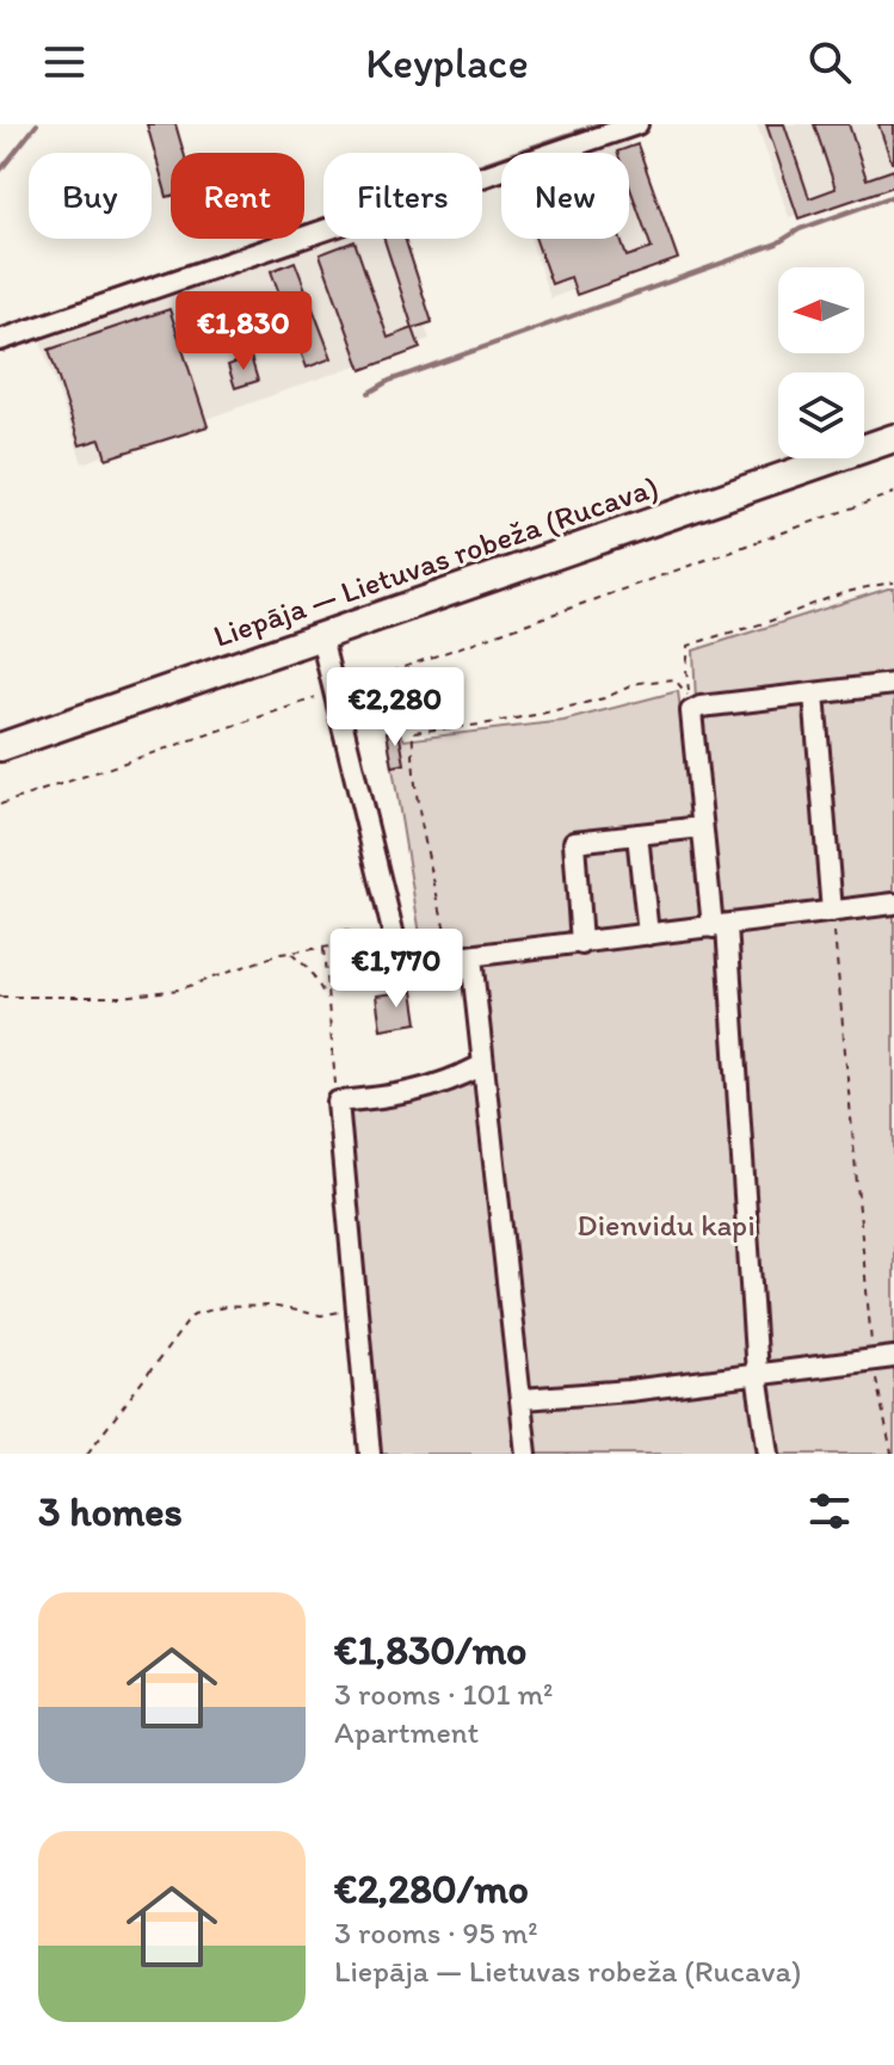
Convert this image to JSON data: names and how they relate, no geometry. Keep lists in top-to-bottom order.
{
  "streets": {
    "highway": ["Liepāja — Lietuvas robeža (Rucava)"]
  },
  "parks": ["Dienvidu kapi"],
  "north": "left",
  "page": {
    "header": "Keyplace",
    "chip": [
      "Buy",
      "Rent",
      "Filters",
      "New"
    ],
    "price": ["€1,830", "€2,280", "€1,770"],
    "heading": "3 homes",
    "list": [
      {
        "name": "€1,830/mo",
        "note": "3 rooms · 101 m² · Apartment"
      },
      {
        "name": "€2,280/mo",
        "note": "3 rooms · 95 m² · Liepāja — Lietuvas robeža (Rucava)"
      }
    ]
  }
}
